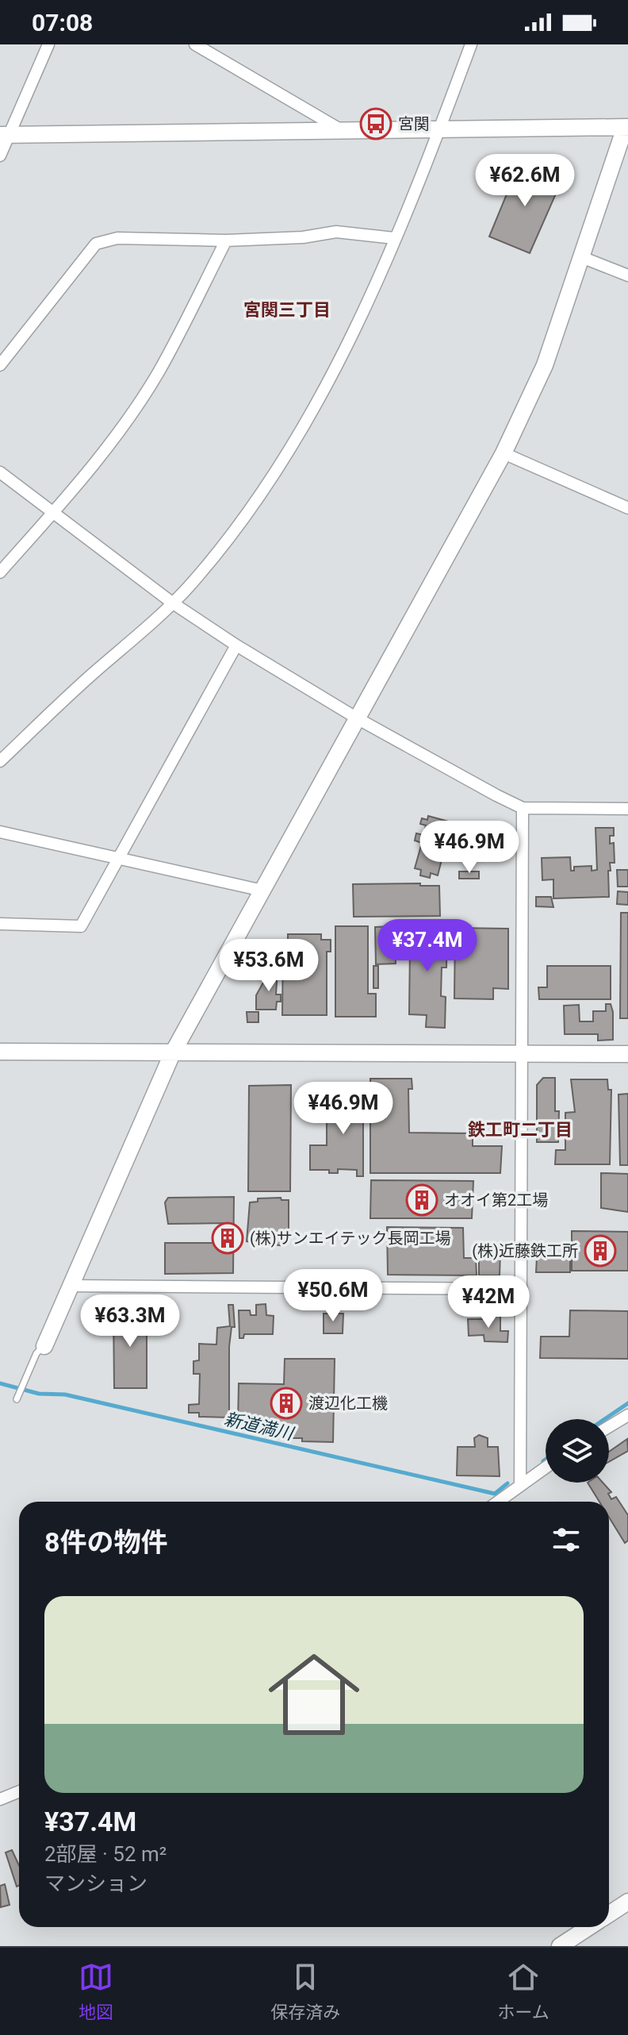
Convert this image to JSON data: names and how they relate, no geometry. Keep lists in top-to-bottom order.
{
  "districts": ["宮関三丁目", "鉄工町二丁目"],
  "water": ["新道満川"],
  "places": {
    "bus stop": ["宮関"],
    "building": [
      "オオイ第2工場",
      "(株)サンエイテック長岡工場",
      "(株)近藤鉄工所",
      "渡辺化工機"
    ]
  },
  "page": {
    "status": "07:08",
    "price": [
      "¥62.6M",
      "¥46.9M",
      "¥37.4M",
      "¥53.6M",
      "¥46.9M",
      "¥50.6M",
      "¥42M",
      "¥63.3M"
    ],
    "heading": "8件の物件",
    "list": [
      {
        "name": "¥37.4M",
        "note": "2部屋 · 52 m² · マンション"
      }
    ],
    "tabs": ["地図", "保存済み", "ホーム"]
  }
}
